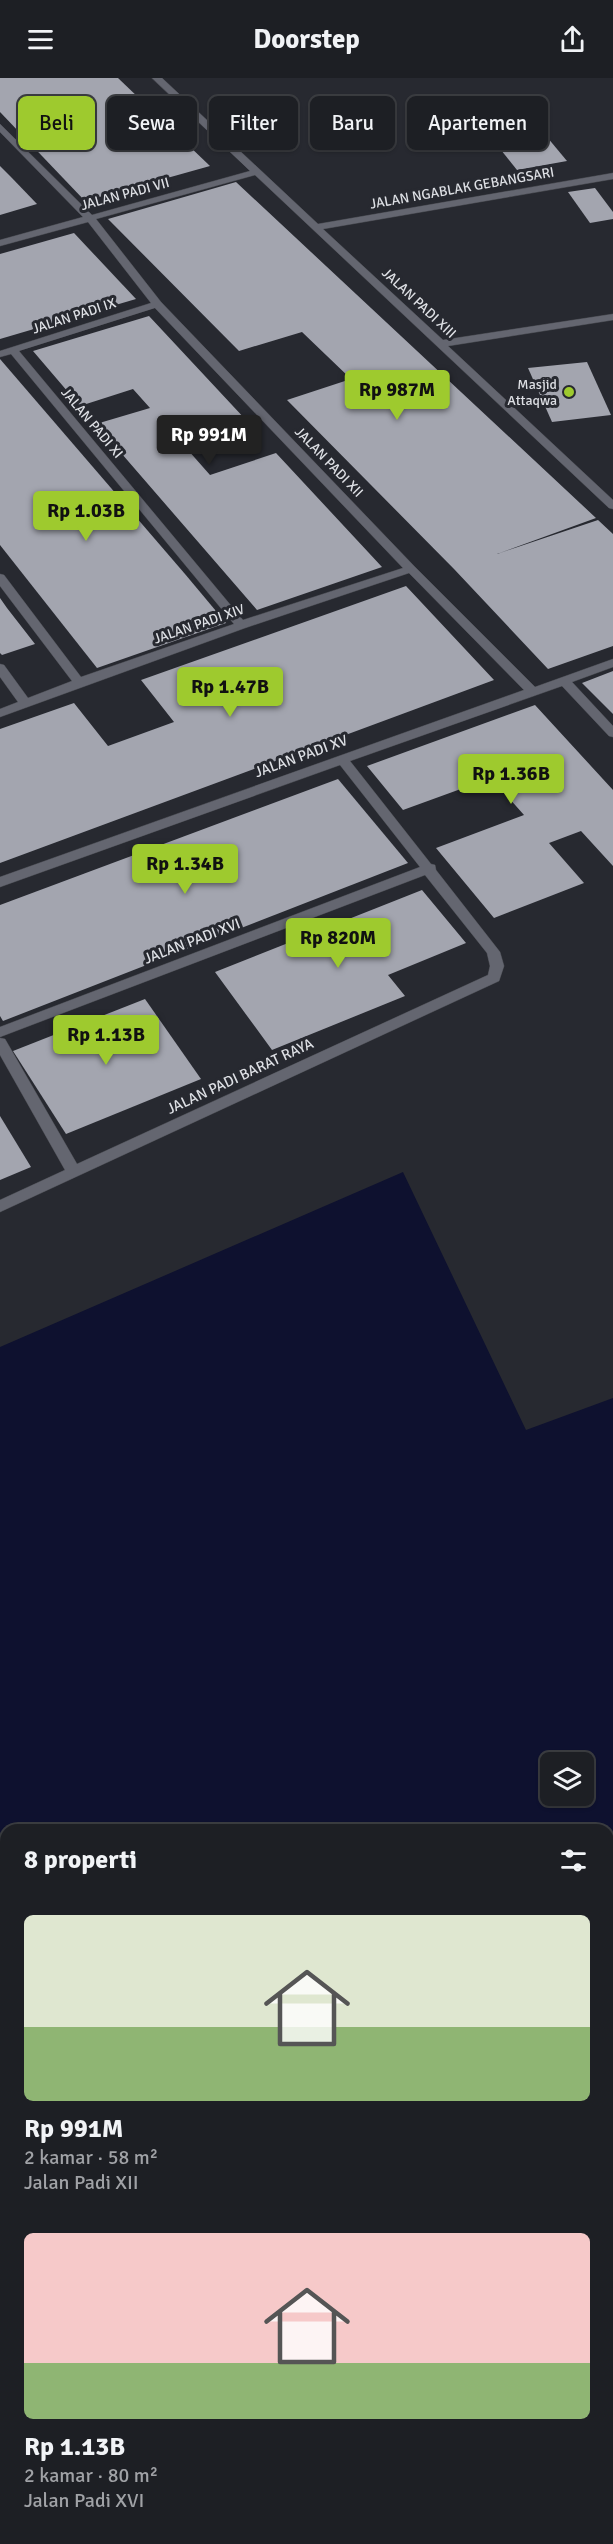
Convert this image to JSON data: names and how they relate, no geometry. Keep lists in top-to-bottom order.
{
  "streets": {
    "street": [
      "JALAN NGABLAK GEBANGSARI",
      "JALAN PADI VII",
      "JALAN PADI XIII",
      "JALAN PADI IX",
      "JALAN PADI XI",
      "JALAN PADI XII",
      "JALAN PADI XIV",
      "JALAN PADI XV",
      "JALAN PADI XVI",
      "JALAN PADI BARAT RAYA"
    ]
  },
  "crossings": [
    ["JALAN NGABLAK GEBANGSARI", "JALAN PADI XIII"],
    ["JALAN PADI VII", "JALAN PADI XIII"],
    ["JALAN PADI VII", "JALAN PADI XII"],
    ["JALAN PADI IX", "JALAN PADI XI"],
    ["JALAN PADI IX", "JALAN PADI XII"],
    ["JALAN PADI XI", "JALAN PADI XIV"],
    ["JALAN PADI XII", "JALAN PADI XIV"],
    ["JALAN PADI XII", "JALAN PADI XV"],
    ["JALAN PADI XVI", "JALAN PADI BARAT RAYA"]
  ],
  "places": ["Masjid Attaqwa"],
  "page": {
    "header": "Doorstep",
    "chip": [
      "Beli",
      "Sewa",
      "Filter",
      "Baru",
      "Apartemen"
    ],
    "price": [
      "Rp 987M",
      "Rp 991M",
      "Rp 1.03B",
      "Rp 1.47B",
      "Rp 1.36B",
      "Rp 1.34B",
      "Rp 820M",
      "Rp 1.13B"
    ],
    "heading": "8 properti",
    "list": [
      {
        "name": "Rp 991M",
        "note": "2 kamar · 58 m² · Jalan Padi XII"
      },
      {
        "name": "Rp 1.13B",
        "note": "2 kamar · 80 m² · Jalan Padi XVI"
      }
    ]
  }
}
